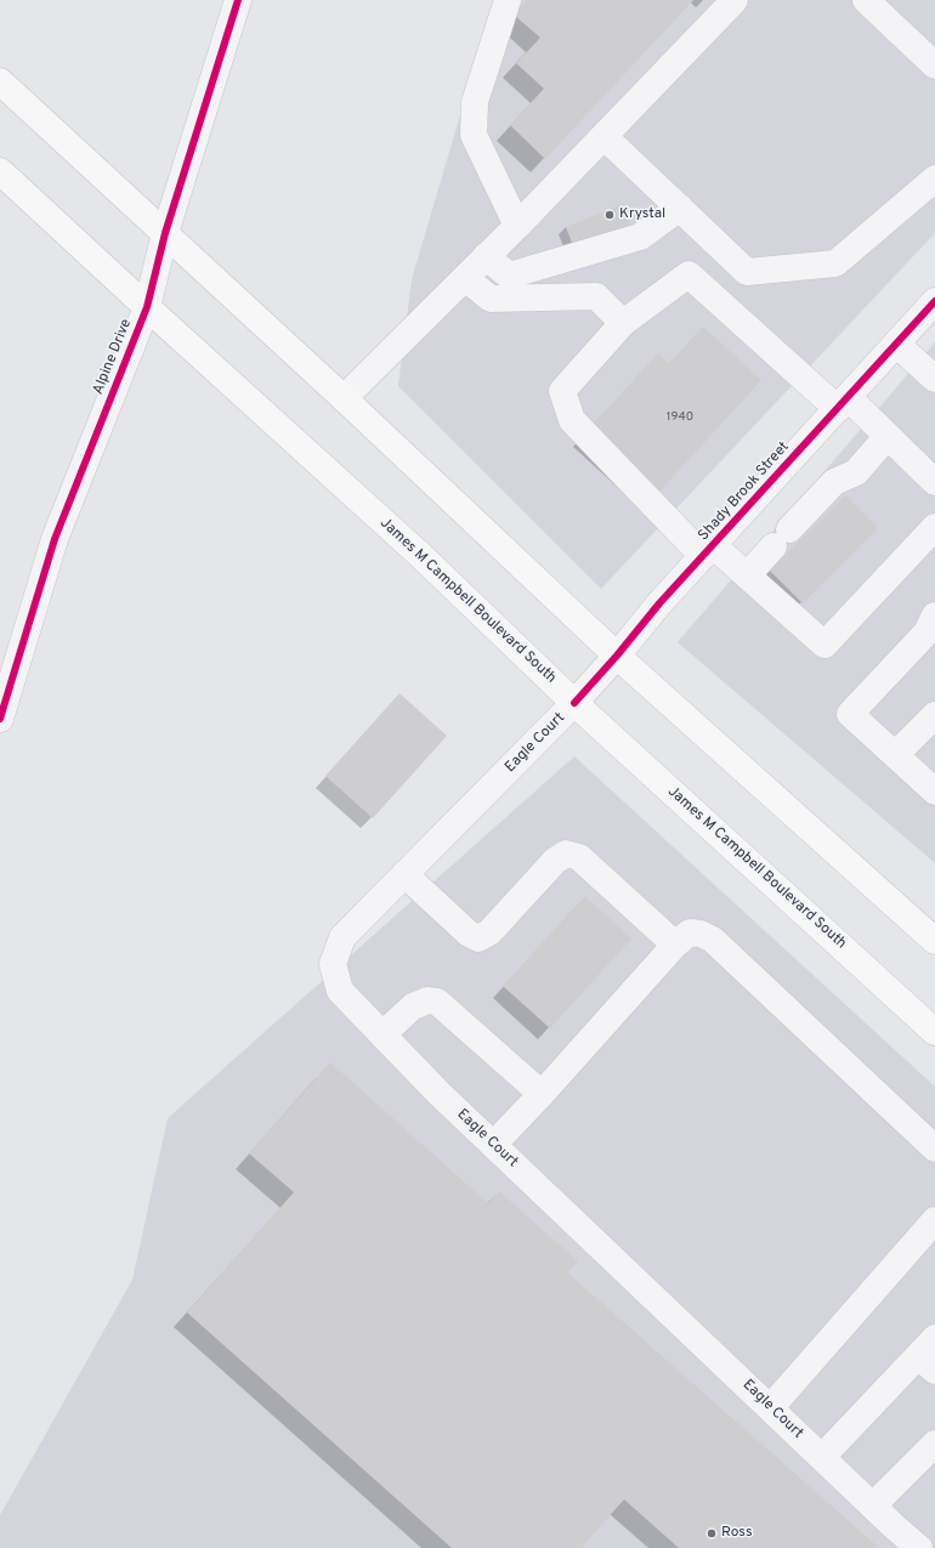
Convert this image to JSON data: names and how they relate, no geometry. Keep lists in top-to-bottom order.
{
  "streets": {
    "main road": ["James M Campbell Boulevard South"],
    "street": ["Alpine Drive", "Shady Brook Street", "Eagle Court"]
  },
  "crossings": [
    ["Alpine Drive", "James M Campbell Boulevard South"],
    ["Shady Brook Street", "James M Campbell Boulevard South"],
    ["Shady Brook Street", "Eagle Court"],
    ["James M Campbell Boulevard South", "Eagle Court"]
  ],
  "places": ["Krystal", "Ross"],
  "house_numbers": ["1940"]
}
